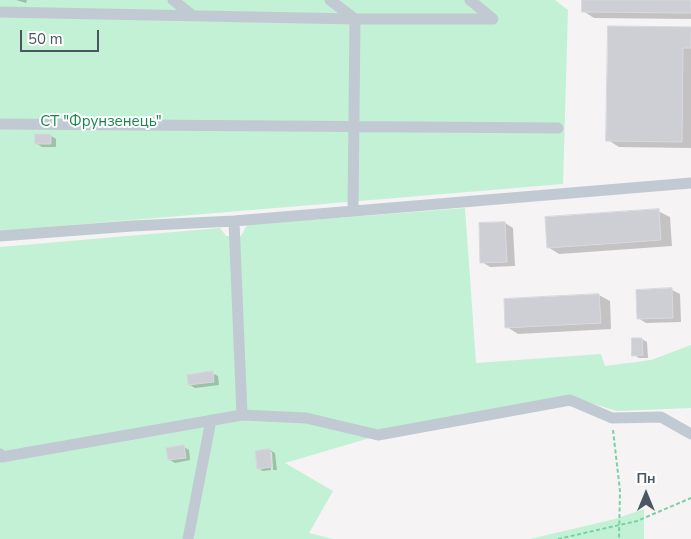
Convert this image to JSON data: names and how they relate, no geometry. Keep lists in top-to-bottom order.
{
  "parks": ["СТ \"Фрунзенець\""],
  "scale_bar": "50 m",
  "north": "top"
}
